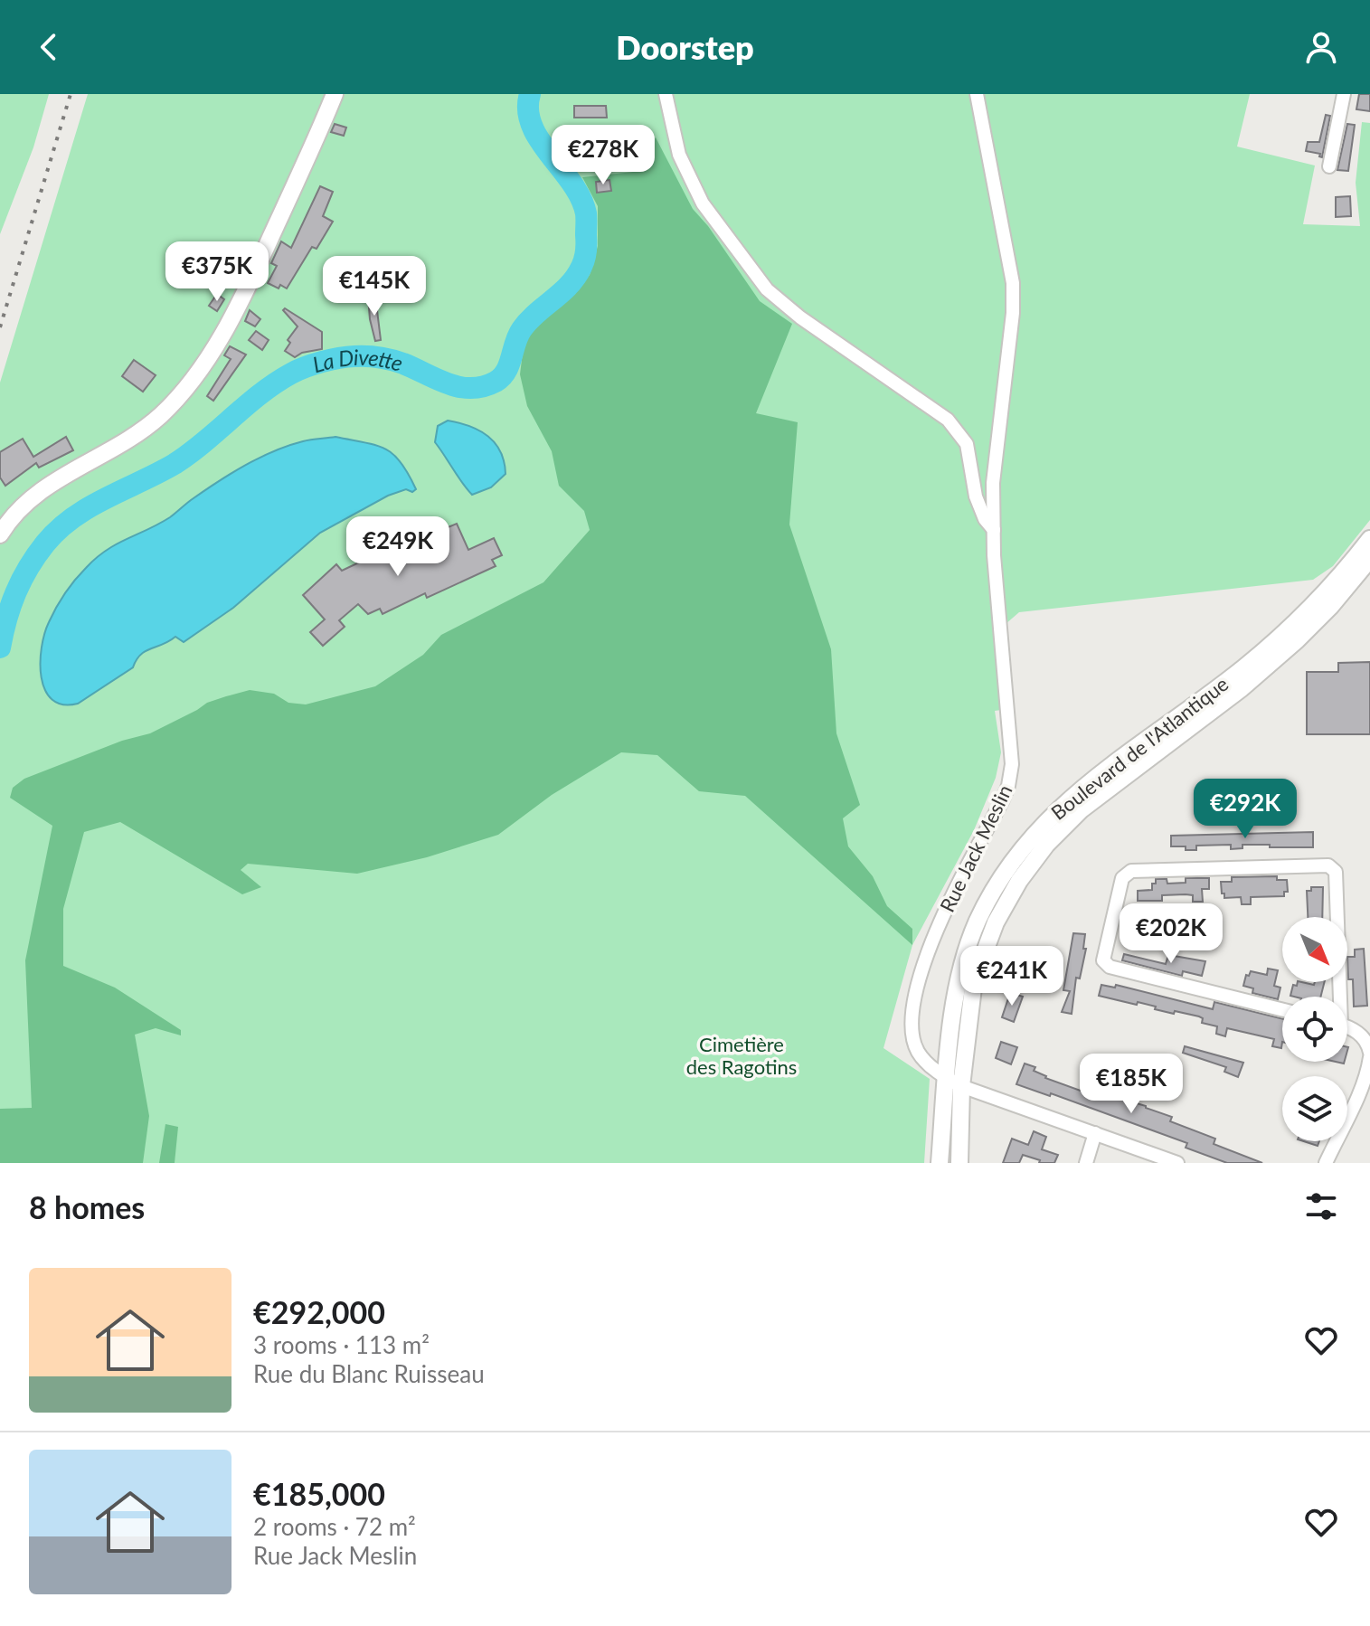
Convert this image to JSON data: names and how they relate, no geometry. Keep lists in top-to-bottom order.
{
  "streets": {
    "main road": ["Boulevard de l'Atlantique"],
    "street": ["Rue Jack Meslin"]
  },
  "crossings": [
    ["Boulevard de l'Atlantique", "Rue Jack Meslin"]
  ],
  "water": ["La Divette"],
  "parks": ["Cimetière des Ragotins"],
  "north": "bottom right",
  "page": {
    "header": "Doorstep",
    "price": [
      "€278K",
      "€375K",
      "€145K",
      "€249K",
      "€292K",
      "€202K",
      "€241K",
      "€185K"
    ],
    "heading": "8 homes",
    "list": [
      {
        "name": "€292,000",
        "note": "3 rooms · 113 m² · Rue du Blanc Ruisseau"
      },
      {
        "name": "€185,000",
        "note": "2 rooms · 72 m² · Rue Jack Meslin"
      }
    ]
  }
}
